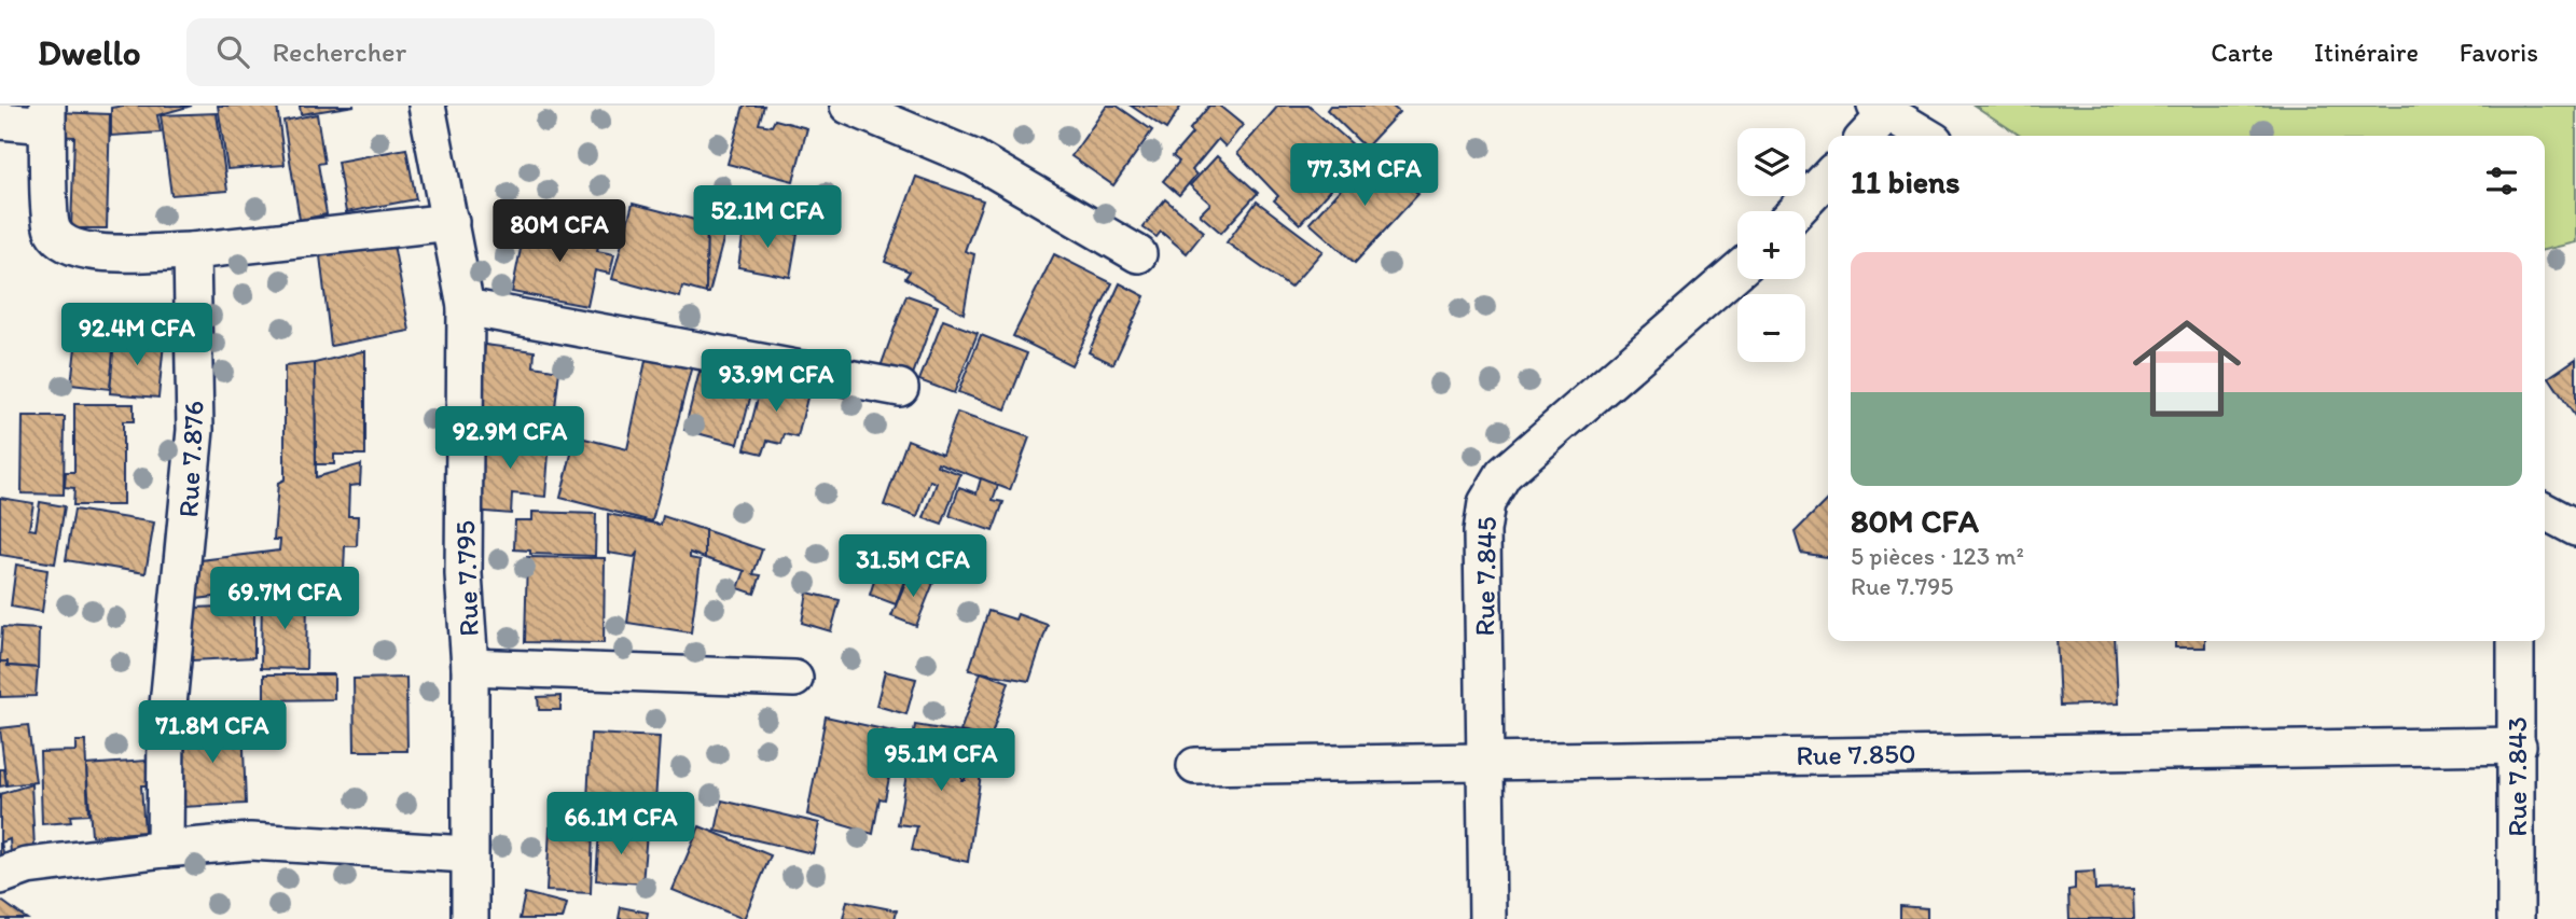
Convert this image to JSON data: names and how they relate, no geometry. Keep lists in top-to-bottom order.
{
  "streets": {
    "street": [
      "Rue 7.876",
      "Rue 7.845",
      "Rue 7.795",
      "Rue 7.850",
      "Rue 7.843"
    ]
  },
  "crossings": [
    ["Rue 7.845", "Rue 7.850"],
    ["Rue 7.850", "Rue 7.843"]
  ],
  "page": {
    "header": "Dwello",
    "search": "Rechercher",
    "nav": ["Carte", "Itinéraire", "Favoris"],
    "map_buttons": ["+", "−"],
    "heading": "11 biens",
    "price": [
      "77.3M CFA",
      "52.1M CFA",
      "80M CFA",
      "92.4M CFA",
      "93.9M CFA",
      "92.9M CFA",
      "31.5M CFA",
      "69.7M CFA",
      "71.8M CFA",
      "95.1M CFA",
      "66.1M CFA"
    ],
    "list": [
      {
        "name": "80M CFA",
        "note": "5 pièces · 123 m² · Rue 7.795"
      }
    ]
  }
}
